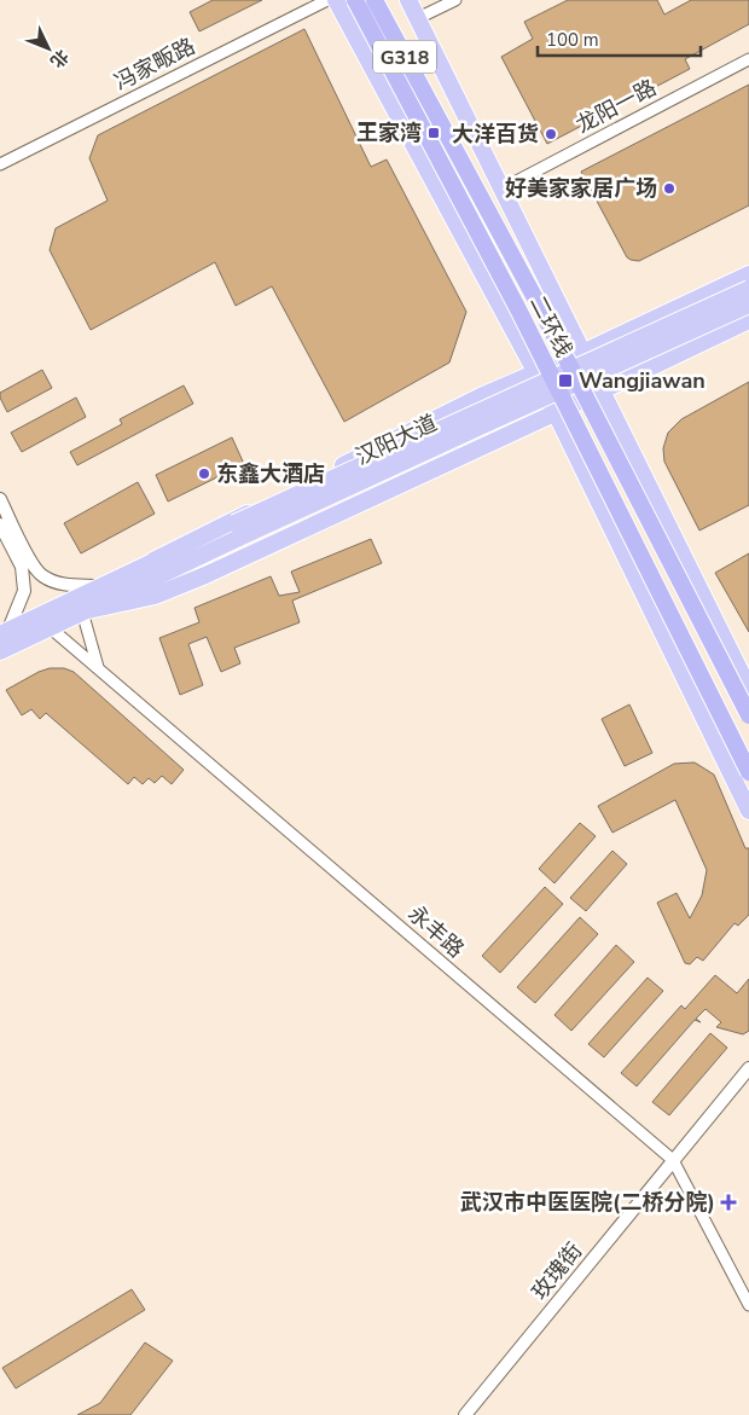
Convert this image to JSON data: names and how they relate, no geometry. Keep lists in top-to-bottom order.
{
  "streets": {
    "highway": ["G318", "二环线"],
    "main road": ["汉阳大道"],
    "street": [
      "冯家畈路",
      "龙阳一路",
      "永丰路",
      "玫瑰街"
    ]
  },
  "crossings": [
    ["汉阳大道", "永丰路"],
    ["永丰路", "玫瑰街"]
  ],
  "places": {
    "transit": ["王家湾", "Wangjiawan"],
    "other": ["大洋百货", "好美家家居广场", "东鑫大酒店"],
    "health": ["武汉市中医医院(二桥分院)"]
  },
  "scale_bar": "100 m",
  "north": "bottom right"
}
